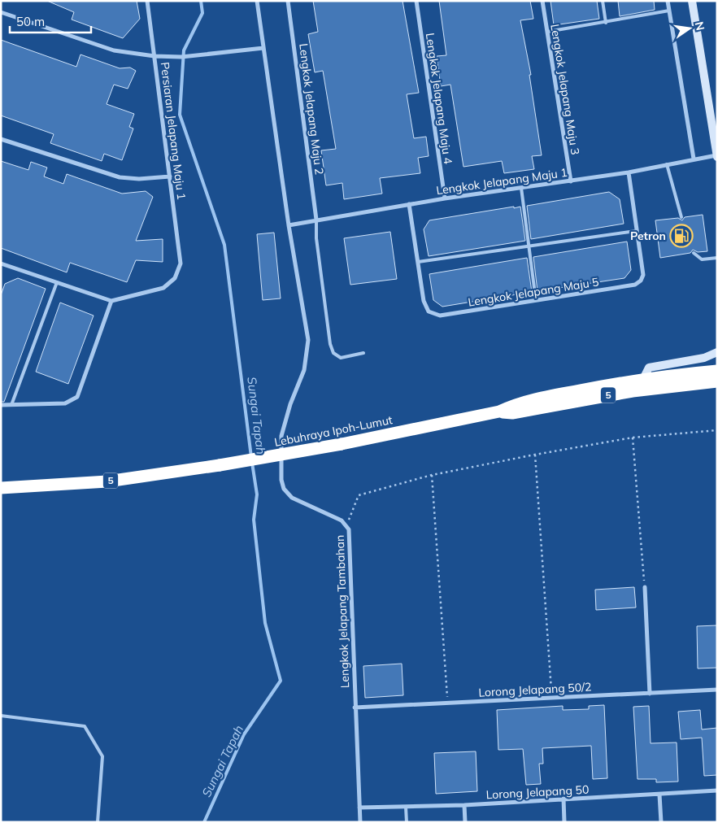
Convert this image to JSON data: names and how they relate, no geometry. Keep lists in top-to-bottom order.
{
  "streets": {
    "highway": ["5", "Lebuhraya Ipoh-Lumut"],
    "street": [
      "Lengkok Jelapang Maju 3",
      "Lengkok Jelapang Maju 4",
      "Lengkok Jelapang Maju 2",
      "Persiaran Jelapang Maju 1",
      "Lengkok Jelapang Maju 1",
      "Lengkok Jelapang Maju 5",
      "Lengkok Jelapang Tambahan",
      "Lorong Jelapang 50/2",
      "Lorong Jelapang 50"
    ]
  },
  "crossings": [
    ["Lengkok Jelapang Maju 3", "Lengkok Jelapang Maju 1"],
    ["Lengkok Jelapang Maju 4", "Lengkok Jelapang Maju 1"],
    ["Lengkok Jelapang Maju 2", "Lengkok Jelapang Maju 1"],
    ["Lengkok Jelapang Maju 1", "Lengkok Jelapang Maju 5"],
    ["Lengkok Jelapang Maju 1", "Lengkok Jelapang Tambahan"],
    ["Lengkok Jelapang Tambahan", "Lorong Jelapang 50/2"],
    ["Lengkok Jelapang Tambahan", "Lorong Jelapang 50"]
  ],
  "water": ["Sungai Tapah"],
  "places": {
    "fuel station": ["Petron"]
  },
  "scale_bar": "50 m",
  "north": "right"
}
